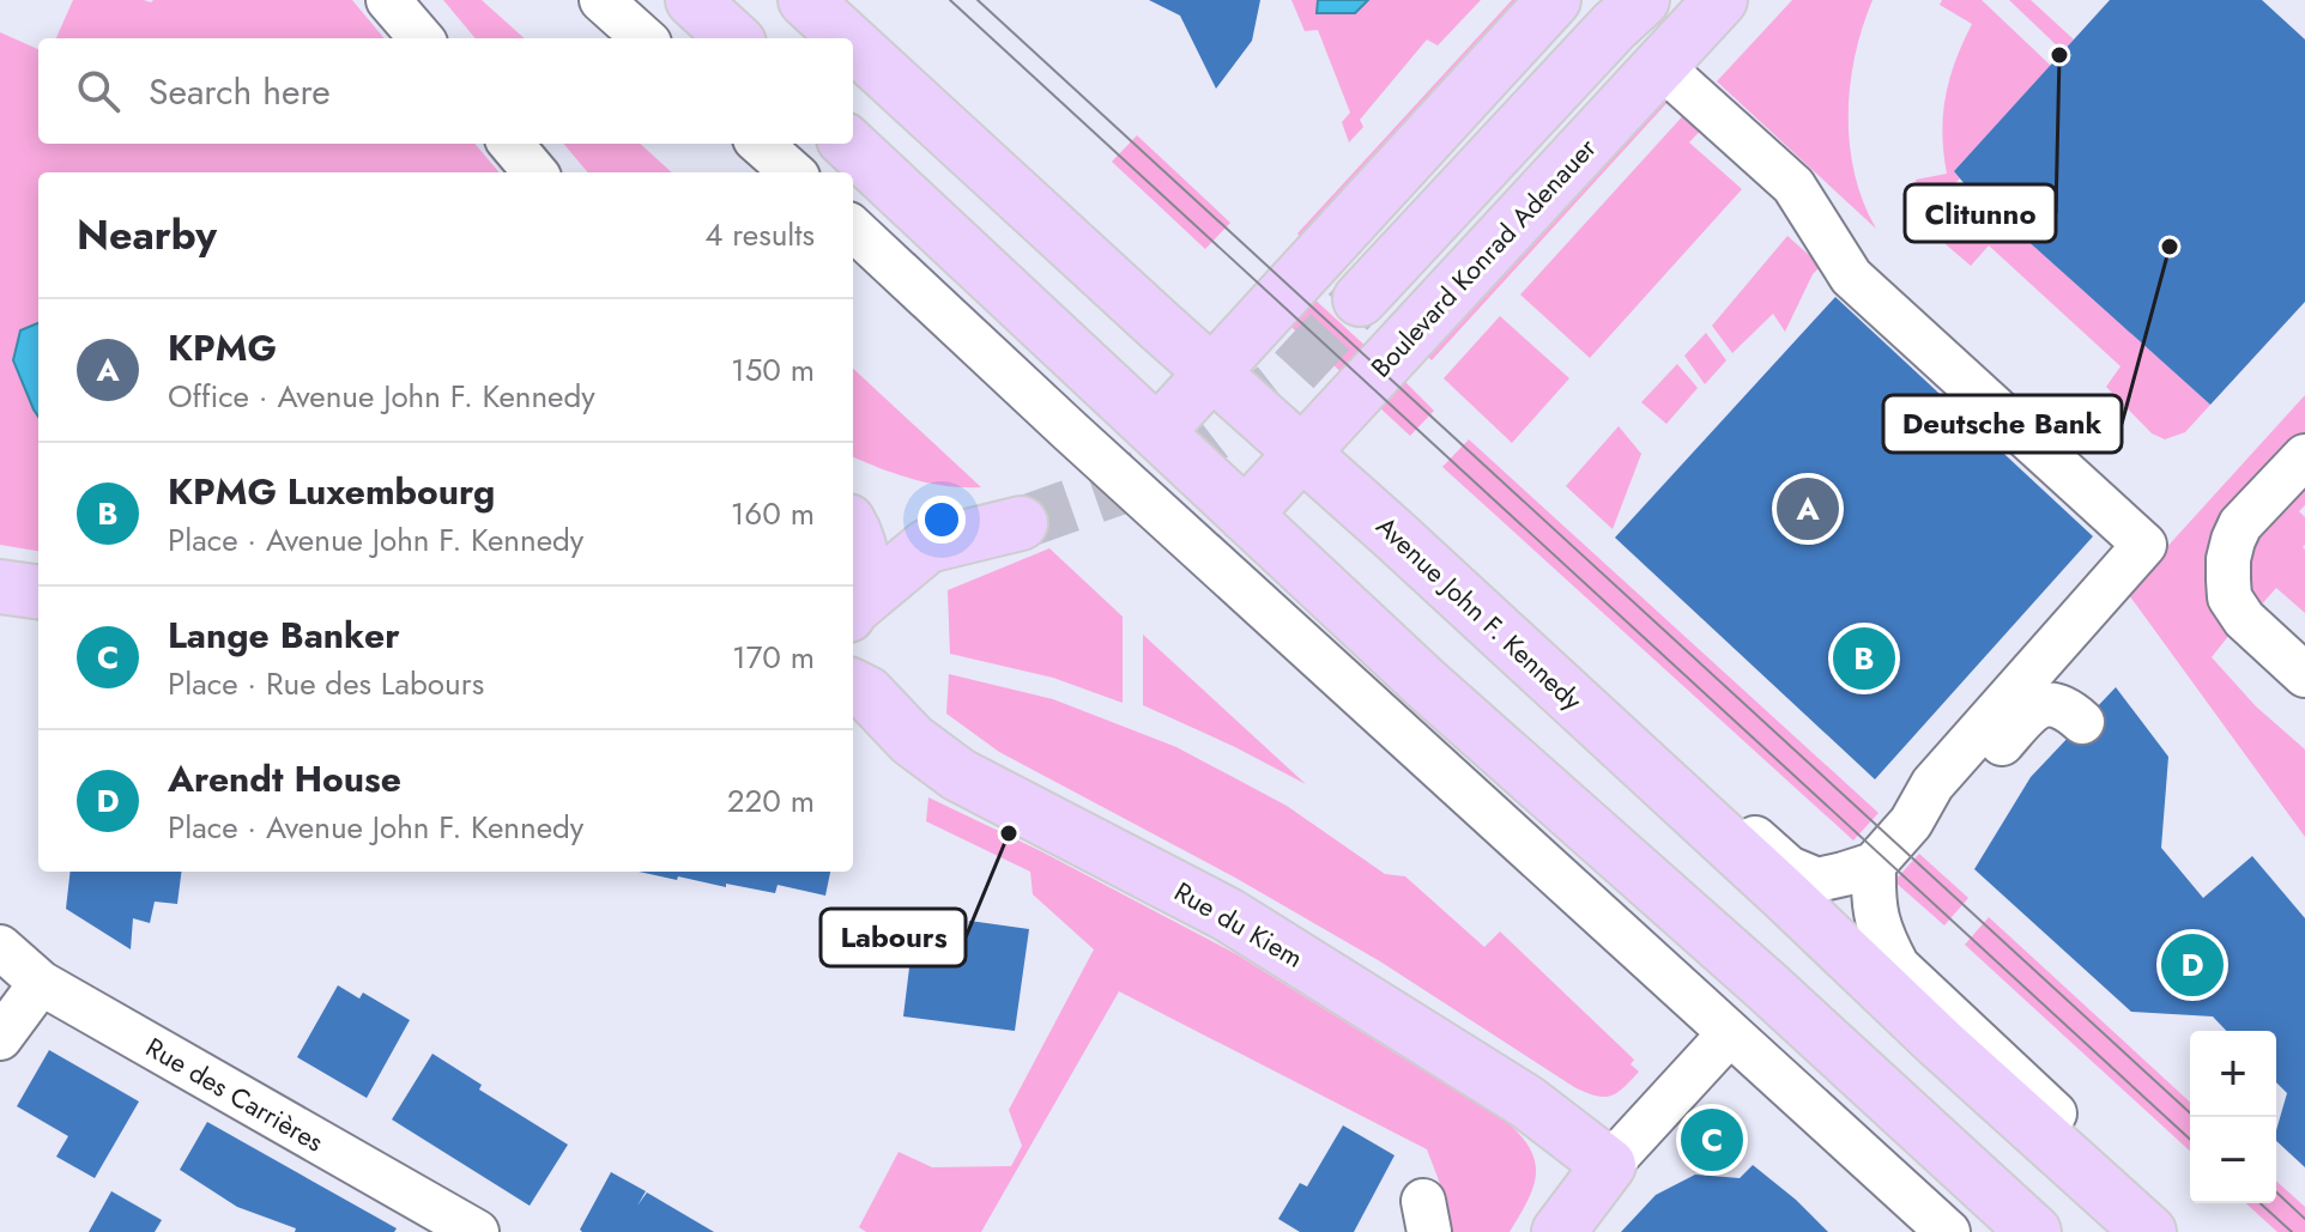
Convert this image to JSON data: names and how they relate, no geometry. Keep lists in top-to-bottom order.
{
  "streets": {
    "main road": ["Boulevard Konrad Adenauer", "Avenue John F. Kennedy", "Rue du Kiem"],
    "street": ["Rue des Carrières"]
  },
  "crossings": [
    ["Boulevard Konrad Adenauer", "Avenue John F. Kennedy"]
  ],
  "places": ["Clitunno", "Deutsche Bank", "Labours"],
  "page": {
    "search": "Search here",
    "heading": ["Nearby", "4 results"],
    "list": [
      {
        "mark": "A",
        "name": "KPMG",
        "note": "Office · Avenue John F. Kennedy",
        "value": "150 m"
      },
      {
        "mark": "B",
        "name": "KPMG Luxembourg",
        "note": "Place · Avenue John F. Kennedy",
        "value": "160 m"
      },
      {
        "mark": "C",
        "name": "Lange Banker",
        "note": "Place · Rue des Labours",
        "value": "170 m"
      },
      {
        "mark": "D",
        "name": "Arendt House",
        "note": "Place · Avenue John F. Kennedy",
        "value": "220 m"
      }
    ],
    "pins": [
      "A",
      "B",
      "D",
      "C"
    ],
    "map_buttons": ["+", "−"]
  }
}
